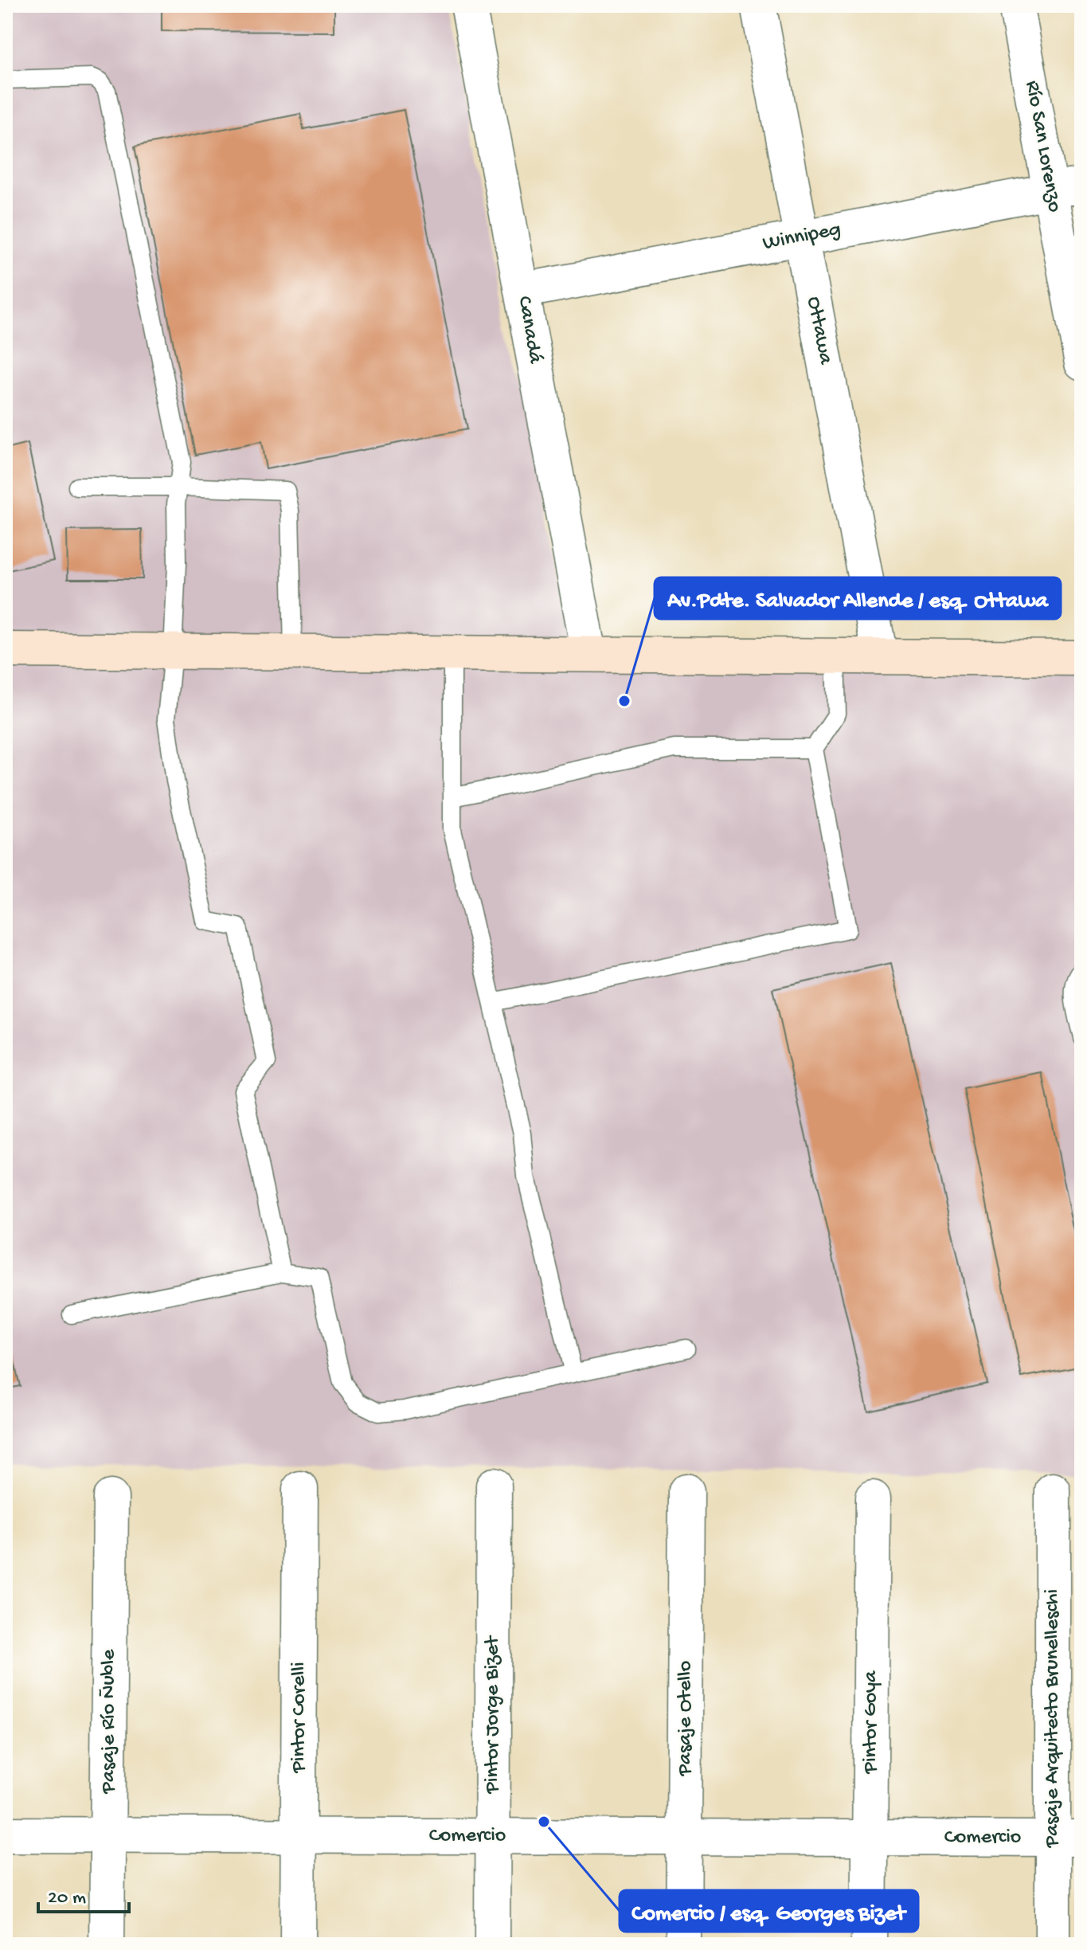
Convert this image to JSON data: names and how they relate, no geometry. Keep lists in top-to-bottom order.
{
  "streets": {
    "street": [
      "Río San Lorenzo",
      "Winnipeg",
      "Canadá",
      "Ottawa",
      "Pintor Jorge Bizet",
      "Pintor Corelli",
      "Pasaje Otello",
      "Pasaje Arquitecto Brunelleschi",
      "Pasaje Río Ñuble",
      "Pintor Goya",
      "Comercio"
    ]
  },
  "crossings": [
    ["Río San Lorenzo", "Winnipeg"],
    ["Winnipeg", "Canadá"],
    ["Winnipeg", "Ottawa"],
    ["Pintor Jorge Bizet", "Comercio"],
    ["Pintor Corelli", "Comercio"],
    ["Pasaje Otello", "Comercio"],
    ["Pasaje Arquitecto Brunelleschi", "Comercio"],
    ["Pasaje Río Ñuble", "Comercio"],
    ["Pintor Goya", "Comercio"]
  ],
  "places": ["Av.Pdte. Salvador Allende / esq. Ottawa", "Comercio / esq. Georges Bizet"],
  "scale_bar": "20 m"
}
